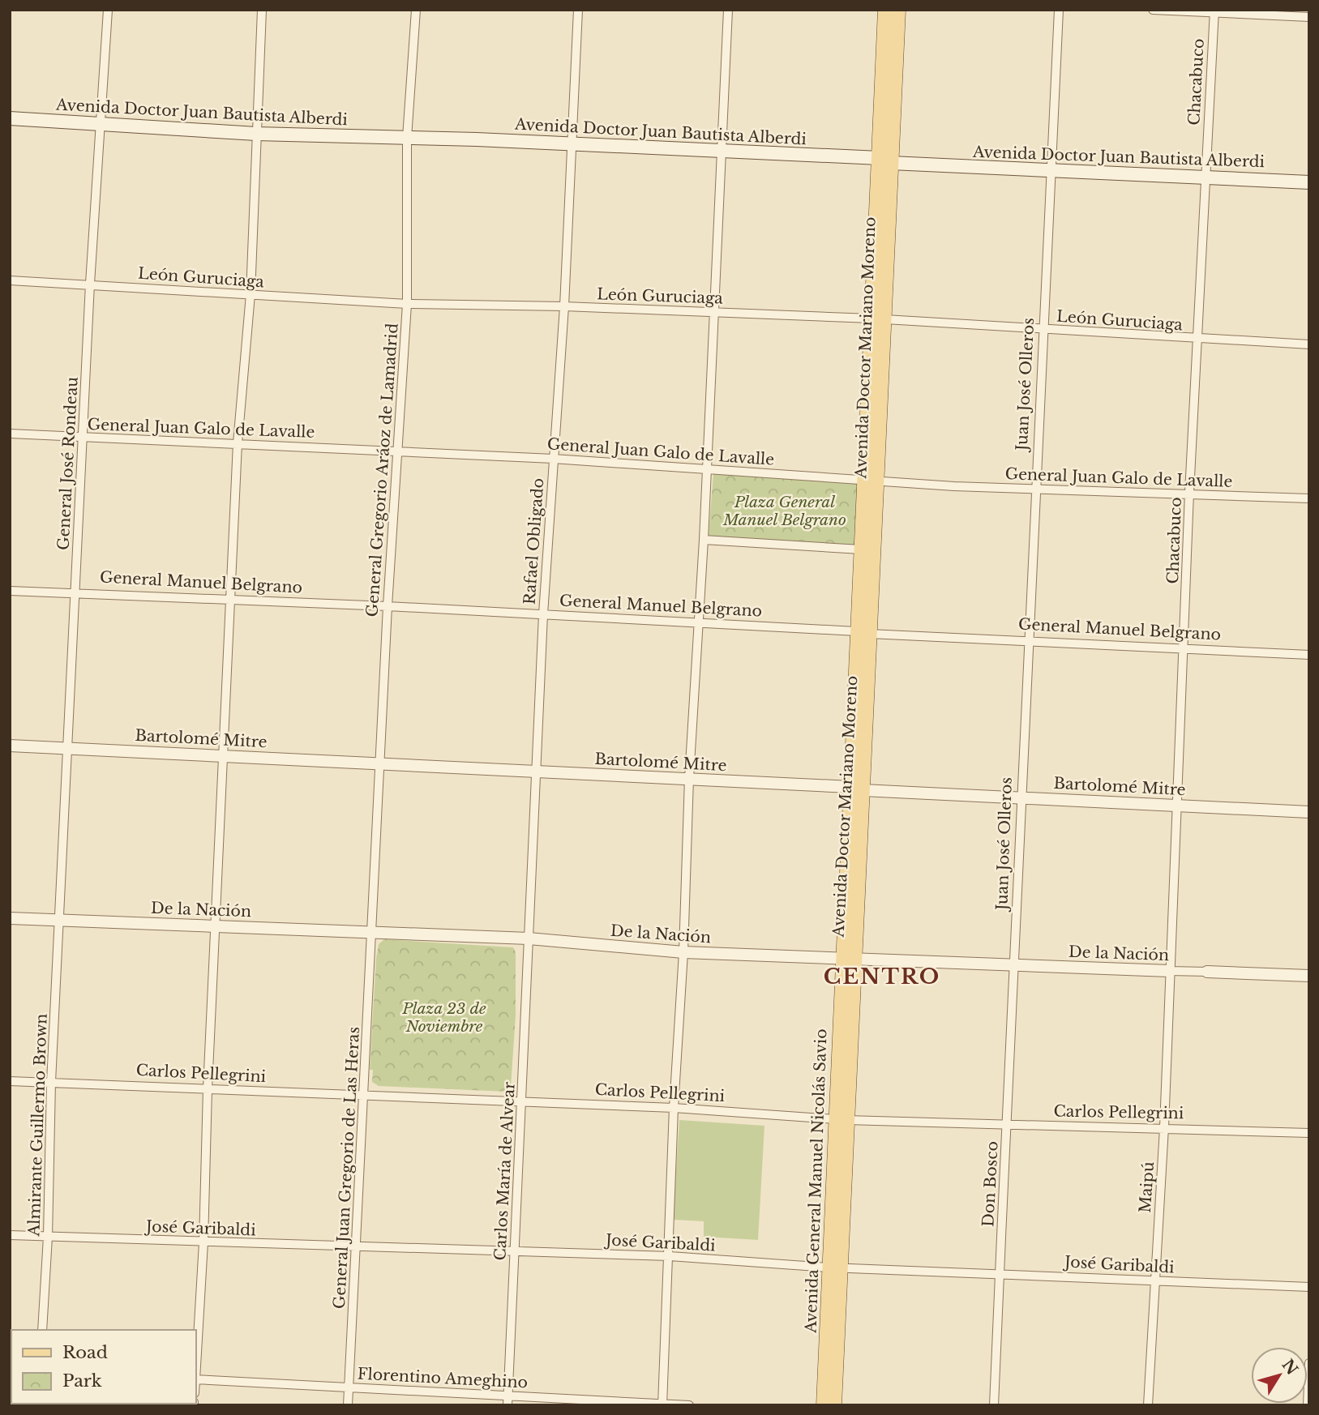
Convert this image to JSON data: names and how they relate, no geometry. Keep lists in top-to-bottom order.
{
  "streets": {
    "main road": ["Avenida Doctor Juan Bautista Alberdi", "Avenida Doctor Mariano Moreno", "Avenida General Manuel Nicolás Savio"],
    "street": [
      "Chacabuco",
      "León Guruciaga",
      "Juan José Olleros",
      "General Juan Galo de Lavalle",
      "General José Rondeau",
      "General Gregorio Aráoz de Lamadrid",
      "Rafael Obligado",
      "General Manuel Belgrano",
      "Bartolomé Mitre",
      "De la Nación",
      "Carlos Pellegrini",
      "Almirante Guillermo Brown",
      "General Juan Gregorio de Las Heras",
      "Carlos María de Alvear",
      "Don Bosco",
      "Maipú",
      "José Garibaldi",
      "Florentino Ameghino"
    ]
  },
  "crossings": [
    ["Chacabuco", "Avenida Doctor Juan Bautista Alberdi"],
    ["Chacabuco", "León Guruciaga"],
    ["Chacabuco", "General Juan Galo de Lavalle"],
    ["Chacabuco", "General Manuel Belgrano"],
    ["Chacabuco", "Bartolomé Mitre"],
    ["Chacabuco", "De la Nación"],
    ["Chacabuco", "Maipú"],
    ["Avenida Doctor Juan Bautista Alberdi", "Avenida Doctor Mariano Moreno"],
    ["Avenida Doctor Juan Bautista Alberdi", "Juan José Olleros"],
    ["Avenida Doctor Juan Bautista Alberdi", "General José Rondeau"],
    ["Avenida Doctor Juan Bautista Alberdi", "General Gregorio Aráoz de Lamadrid"],
    ["Avenida Doctor Juan Bautista Alberdi", "Rafael Obligado"],
    ["León Guruciaga", "Avenida Doctor Mariano Moreno"],
    ["León Guruciaga", "Juan José Olleros"],
    ["León Guruciaga", "General José Rondeau"],
    ["León Guruciaga", "General Gregorio Aráoz de Lamadrid"],
    ["León Guruciaga", "Rafael Obligado"],
    ["Avenida Doctor Mariano Moreno", "General Juan Galo de Lavalle"],
    ["Avenida Doctor Mariano Moreno", "General Manuel Belgrano"],
    ["Avenida Doctor Mariano Moreno", "Bartolomé Mitre"],
    ["Avenida Doctor Mariano Moreno", "De la Nación"],
    ["Avenida Doctor Mariano Moreno", "Avenida General Manuel Nicolás Savio"],
    ["Juan José Olleros", "General Juan Galo de Lavalle"],
    ["Juan José Olleros", "General Manuel Belgrano"],
    ["Juan José Olleros", "Bartolomé Mitre"],
    ["Juan José Olleros", "De la Nación"],
    ["Juan José Olleros", "Don Bosco"],
    ["General Juan Galo de Lavalle", "General José Rondeau"],
    ["General Juan Galo de Lavalle", "General Gregorio Aráoz de Lamadrid"],
    ["General Juan Galo de Lavalle", "Rafael Obligado"],
    ["General José Rondeau", "General Manuel Belgrano"],
    ["General José Rondeau", "Bartolomé Mitre"],
    ["General José Rondeau", "De la Nación"],
    ["General José Rondeau", "Almirante Guillermo Brown"],
    ["General Gregorio Aráoz de Lamadrid", "General Manuel Belgrano"],
    ["General Gregorio Aráoz de Lamadrid", "Bartolomé Mitre"],
    ["General Gregorio Aráoz de Lamadrid", "De la Nación"],
    ["General Gregorio Aráoz de Lamadrid", "General Juan Gregorio de Las Heras"],
    ["Rafael Obligado", "General Manuel Belgrano"],
    ["Rafael Obligado", "Bartolomé Mitre"],
    ["Rafael Obligado", "De la Nación"],
    ["Rafael Obligado", "Carlos María de Alvear"],
    ["De la Nación", "Almirante Guillermo Brown"],
    ["De la Nación", "General Juan Gregorio de Las Heras"],
    ["De la Nación", "Carlos María de Alvear"],
    ["De la Nación", "Avenida General Manuel Nicolás Savio"],
    ["De la Nación", "Don Bosco"],
    ["De la Nación", "Maipú"],
    ["Carlos Pellegrini", "Almirante Guillermo Brown"],
    ["Carlos Pellegrini", "General Juan Gregorio de Las Heras"],
    ["Carlos Pellegrini", "Carlos María de Alvear"],
    ["Carlos Pellegrini", "Avenida General Manuel Nicolás Savio"],
    ["Carlos Pellegrini", "Don Bosco"],
    ["Carlos Pellegrini", "Maipú"],
    ["Almirante Guillermo Brown", "José Garibaldi"],
    ["General Juan Gregorio de Las Heras", "José Garibaldi"],
    ["General Juan Gregorio de Las Heras", "Florentino Ameghino"],
    ["Carlos María de Alvear", "José Garibaldi"],
    ["Carlos María de Alvear", "Florentino Ameghino"],
    ["Avenida General Manuel Nicolás Savio", "José Garibaldi"],
    ["Don Bosco", "José Garibaldi"],
    ["Maipú", "José Garibaldi"]
  ],
  "districts": ["CENTRO"],
  "parks": ["Plaza General Manuel Belgrano", "Plaza 23 de Noviembre"],
  "legend": ["Road", "Park"],
  "north": "top right"
}
